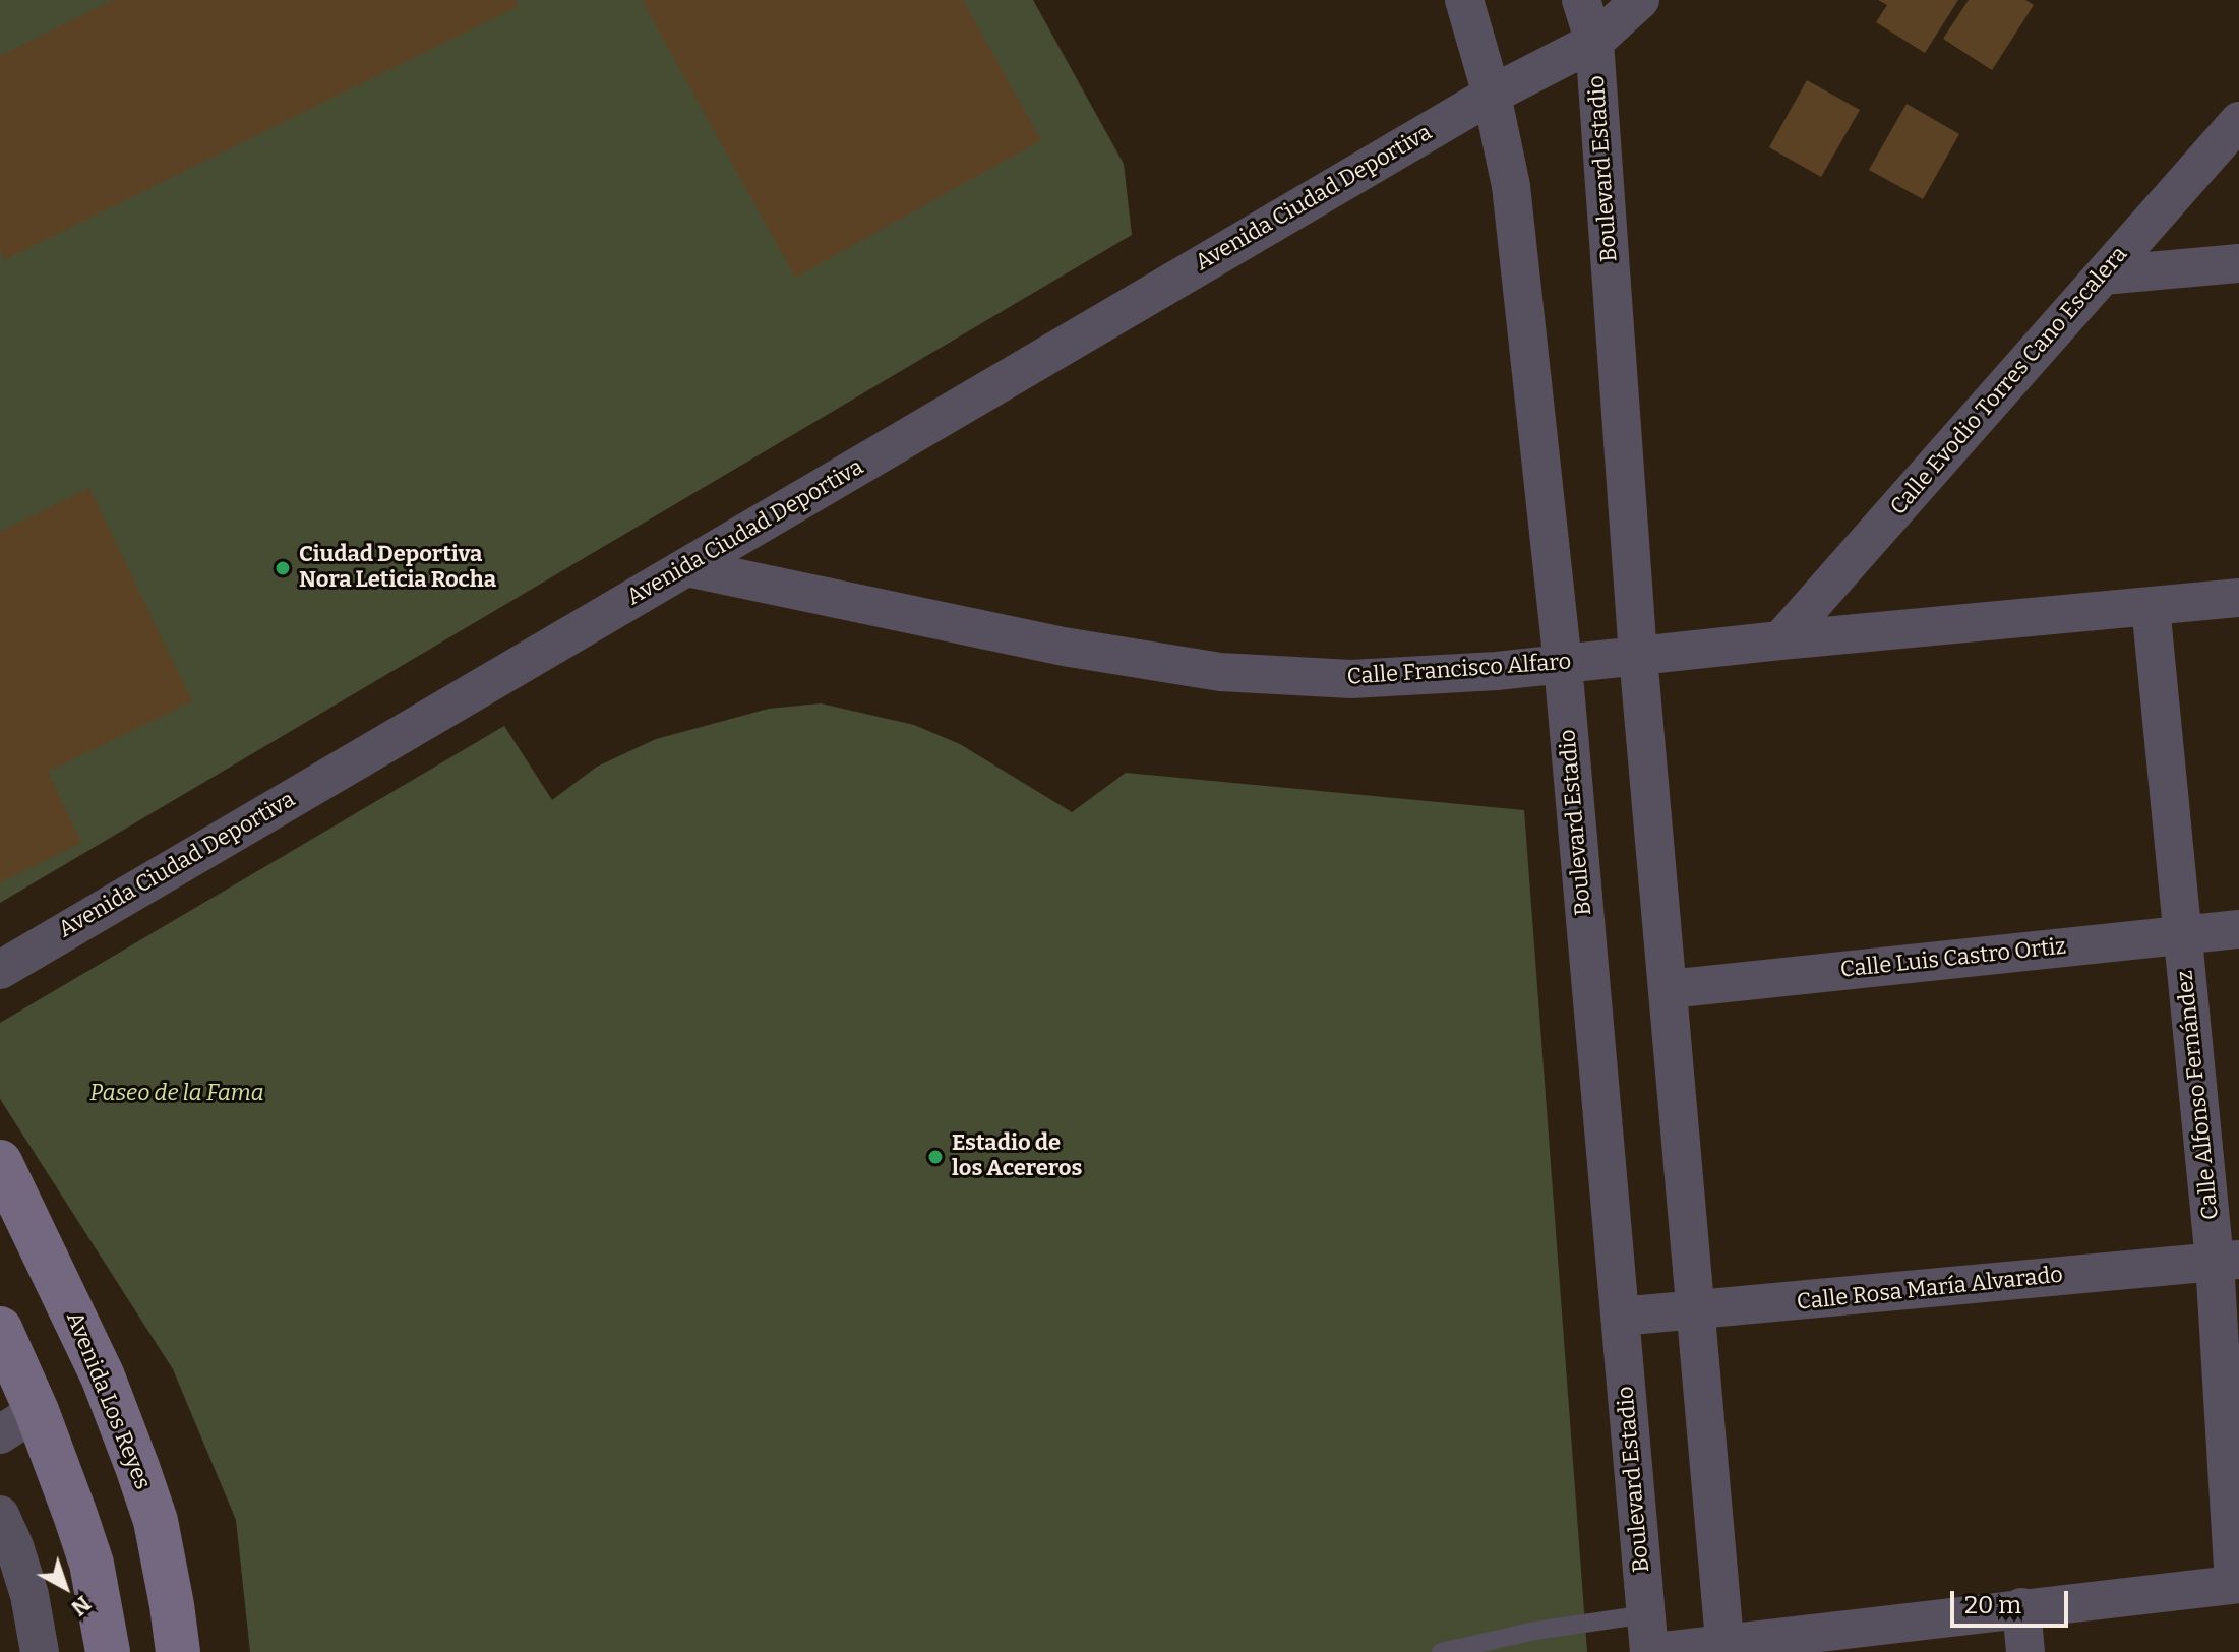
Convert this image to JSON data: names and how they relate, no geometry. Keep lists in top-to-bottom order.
{
  "streets": {
    "street": [
      "Boulevard Estadio",
      "Avenida Ciudad Deportiva",
      "Calle Evodio Torres Cano Escalera",
      "Calle Francisco Alfaro",
      "Calle Luis Castro Ortiz",
      "Calle Alfonso Fernández",
      "Calle Rosa María Alvarado",
      "Avenida Los Reyes"
    ]
  },
  "crossings": [
    ["Boulevard Estadio", "Avenida Ciudad Deportiva"],
    ["Boulevard Estadio", "Calle Francisco Alfaro"],
    ["Boulevard Estadio", "Calle Luis Castro Ortiz"],
    ["Boulevard Estadio", "Calle Rosa María Alvarado"],
    ["Avenida Ciudad Deportiva", "Calle Francisco Alfaro"],
    ["Calle Evodio Torres Cano Escalera", "Calle Francisco Alfaro"],
    ["Calle Francisco Alfaro", "Calle Alfonso Fernández"],
    ["Calle Luis Castro Ortiz", "Calle Alfonso Fernández"],
    ["Calle Alfonso Fernández", "Calle Rosa María Alvarado"]
  ],
  "parks": ["Paseo de la Fama"],
  "places": ["Ciudad Deportiva Nora Leticia Rocha", "Estadio de los Acereros"],
  "scale_bar": "20 m",
  "north": "bottom right"
}
